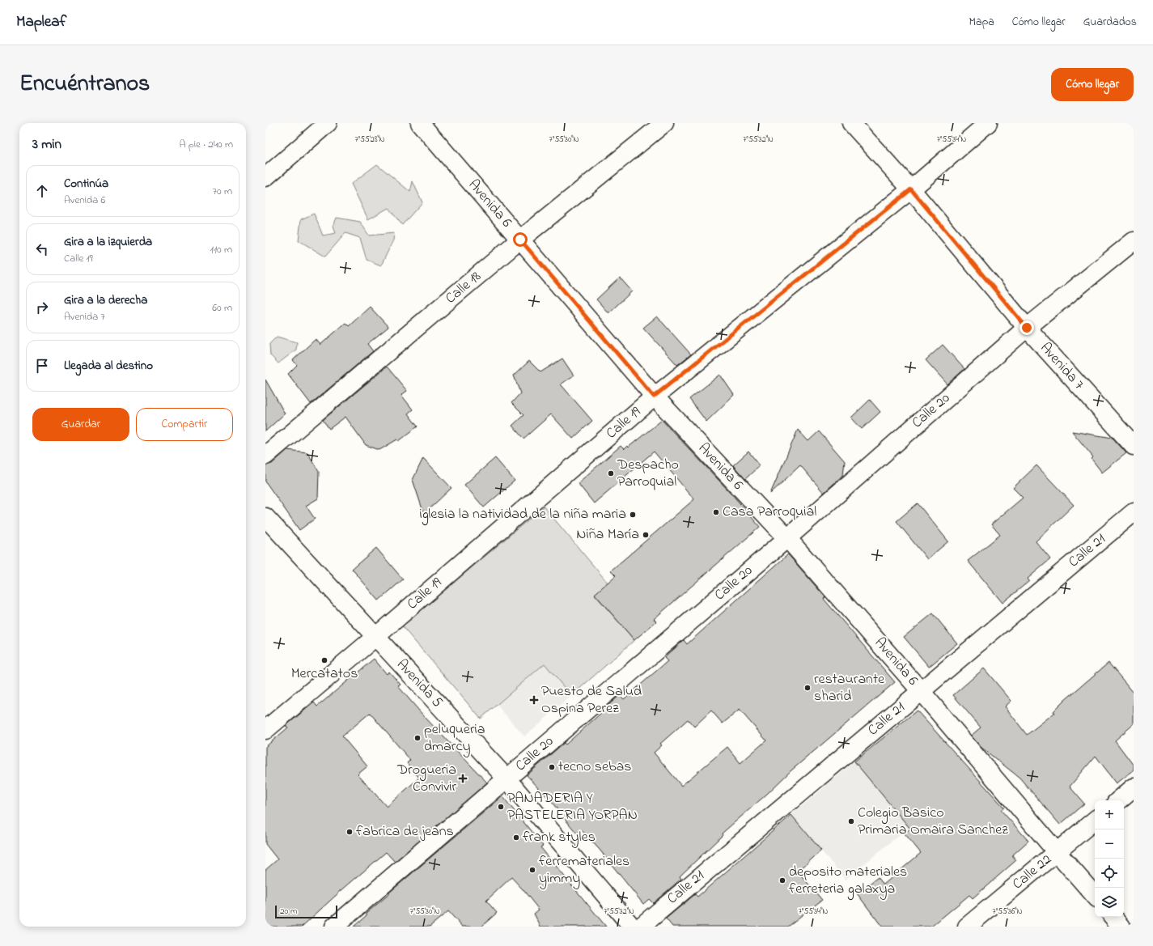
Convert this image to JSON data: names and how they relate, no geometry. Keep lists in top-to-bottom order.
{
  "streets": {
    "street": [
      "Avenida 6",
      "Calle 18",
      "Avenida 7",
      "Calle 20",
      "Calle 19",
      "Calle 21",
      "Avenida 5",
      "Calle 22"
    ]
  },
  "crossings": [
    ["Avenida 6", "Calle 18"],
    ["Avenida 6", "Calle 20"],
    ["Avenida 6", "Calle 19"],
    ["Avenida 6", "Calle 21"],
    ["Avenida 6", "Calle 22"],
    ["Avenida 7", "Calle 20"],
    ["Avenida 7", "Calle 19"],
    ["Calle 20", "Avenida 5"],
    ["Calle 19", "Avenida 5"]
  ],
  "places": {
    "other": [
      "Despacho Parroquial",
      "Casa Parroquial",
      "iglesia la natividad de la niña maria",
      "Niña María",
      "Mercatatos",
      "restaurante sharid",
      "peluqueria dmarcy",
      "tecno sebas",
      "PANADERIA Y PASTELERIA YORPAN",
      "Colegio Basico Primaria Omaira Sanchez",
      "fabrica de jeans",
      "frank styles",
      "ferremateriales yimmy",
      "deposito materiales ferreteria galaxya"
    ],
    "health": ["Puesto de Salud Ospina Perez", "Drogueria Convivir"]
  },
  "scale_bar": "20 m",
  "page": {
    "header": "Mapleaf",
    "nav": ["Mapa", "Cómo llegar", "Guardados"],
    "title": "Encuéntranos",
    "buttons": [
      "Cómo llegar",
      ["Guardar", "Compartir"]
    ],
    "heading": ["3 min", "A pie · 240 m"],
    "list": [
      ["Continúa", "Avenida 6", "70 m"],
      ["Gira a la izquierda", "Calle 19", "110 m"],
      ["Gira a la derecha", "Avenida 7", "60 m"],
      "Llegada al destino"
    ],
    "map_buttons": ["+", "−"],
    "scale": "20 m"
  },
  "coordinates": [
    "7°55'30\"N",
    "7°55'32\"N",
    "7°55'34\"N",
    "7°55'28\"N",
    "7°55'36\"N"
  ]
}
